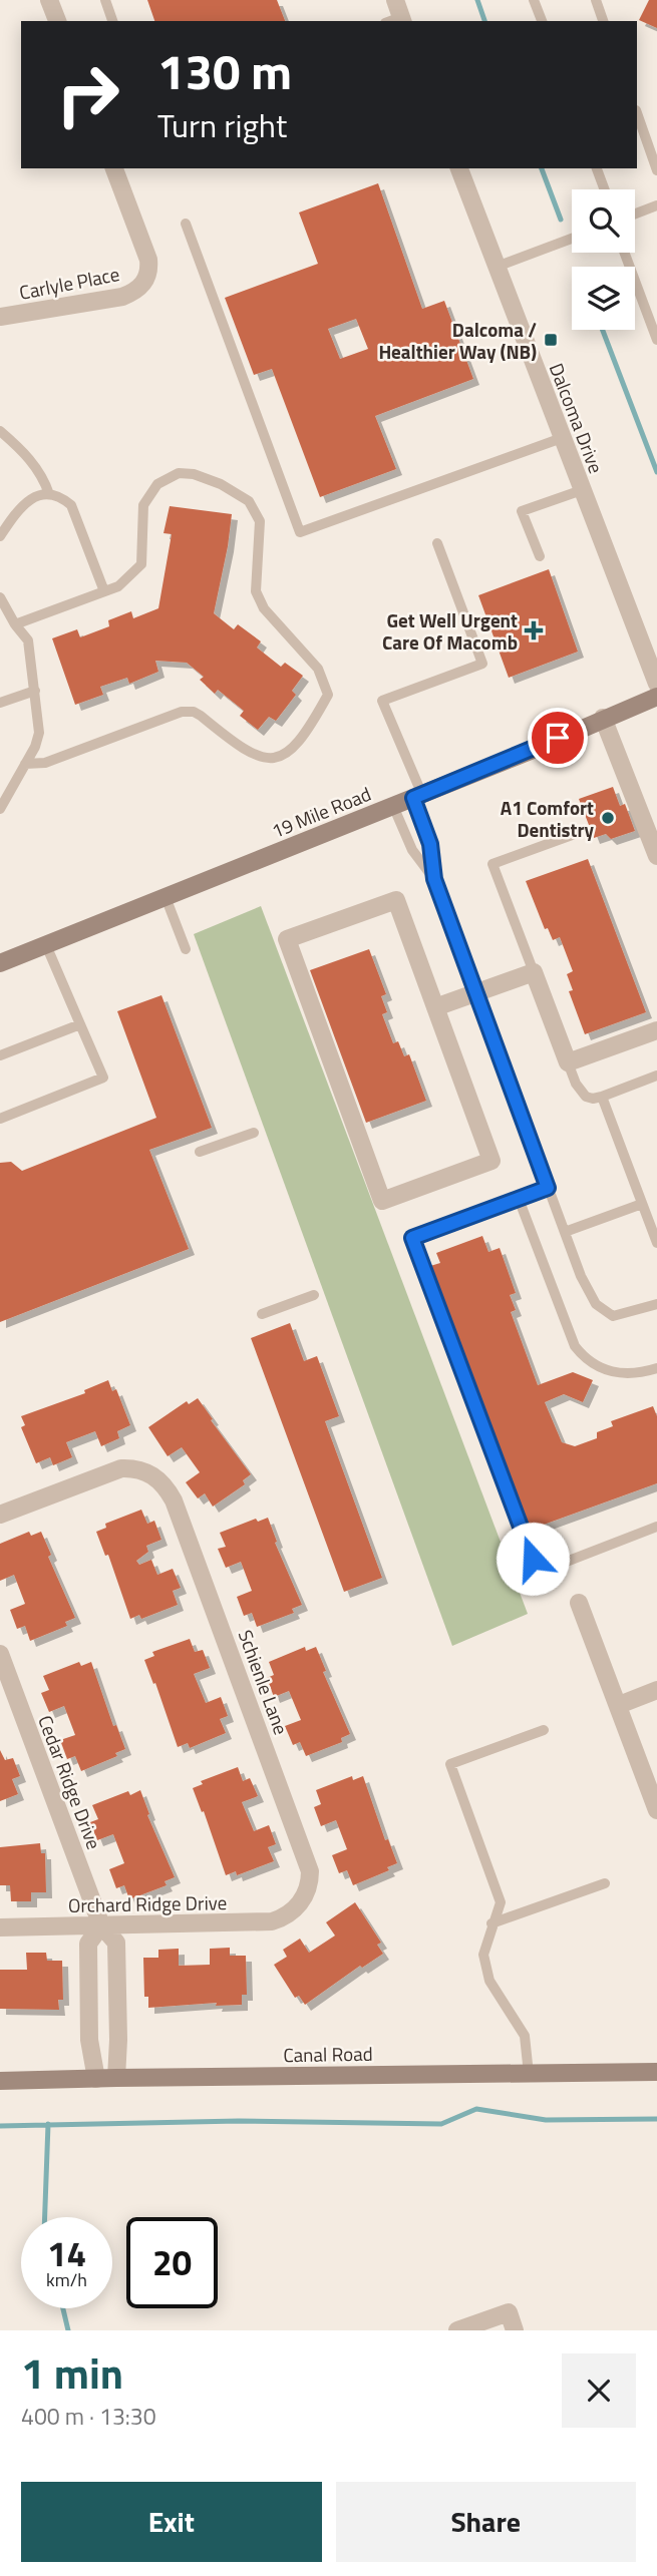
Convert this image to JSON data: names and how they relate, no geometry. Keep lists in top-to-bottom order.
{
  "streets": {
    "street": [
      "Carlyle Place",
      "Dalcoma Drive",
      "19 Mile Road",
      "Schienle Lane",
      "Cedar Ridge Drive",
      "Orchard Ridge Drive",
      "Canal Road"
    ]
  },
  "crossings": [
    ["Schienle Lane", "Orchard Ridge Drive"],
    ["Cedar Ridge Drive", "Orchard Ridge Drive"],
    ["Cedar Ridge Drive", "Canal Road"]
  ],
  "places": {
    "transit": ["Dalcoma / Healthier Way (NB)"],
    "health": ["Get Well Urgent Care Of Macomb"],
    "other": ["A1 Comfort Dentistry"]
  },
  "page": {
    "turn": ["130 m", "Turn right"],
    "speed": "14 km/h",
    "limit": "20",
    "heading": ["1 min", "400 m · 13:30"],
    "buttons": ["Exit", "Share"]
  }
}
